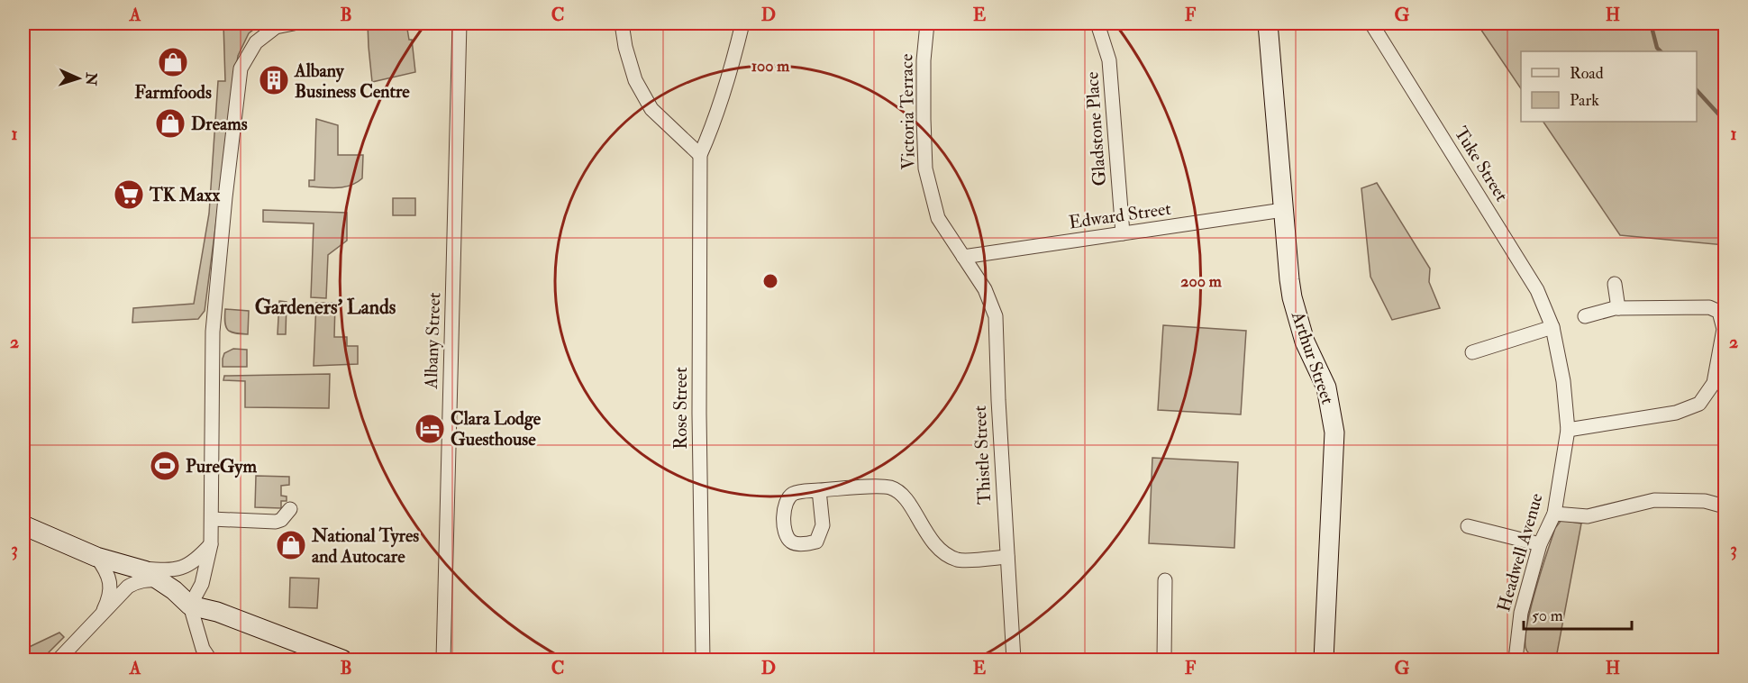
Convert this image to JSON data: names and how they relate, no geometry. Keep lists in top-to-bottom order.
{
  "streets": {
    "street": [
      "Victoria Terrace",
      "Gladstone Place",
      "Tuke Street",
      "Edward Street",
      "Albany Street",
      "Arthur Street",
      "Rose Street",
      "Thistle Street",
      "Headwell Avenue"
    ]
  },
  "crossings": [
    ["Victoria Terrace", "Edward Street"],
    ["Victoria Terrace", "Thistle Street"],
    ["Gladstone Place", "Edward Street"],
    ["Tuke Street", "Headwell Avenue"],
    ["Edward Street", "Arthur Street"],
    ["Edward Street", "Thistle Street"]
  ],
  "districts": ["Gardeners' Lands"],
  "places": {
    "shop": ["Farmfoods", "Dreams", "National Tyres and Autocare"],
    "building": ["Albany Business Centre"],
    "supermarket": ["TK Maxx"],
    "hotel": ["Clara Lodge Guesthouse"],
    "sports": ["PureGym"]
  },
  "legend": ["Road", "Park"],
  "scale_bar": "50 m",
  "north": "right",
  "grid": {
    "columns": [
      "A",
      "B",
      "C",
      "D",
      "E",
      "F",
      "G",
      "H"
    ],
    "rows": ["1", "2", "3"]
  },
  "rings": ["100 m", "200 m"]
}
